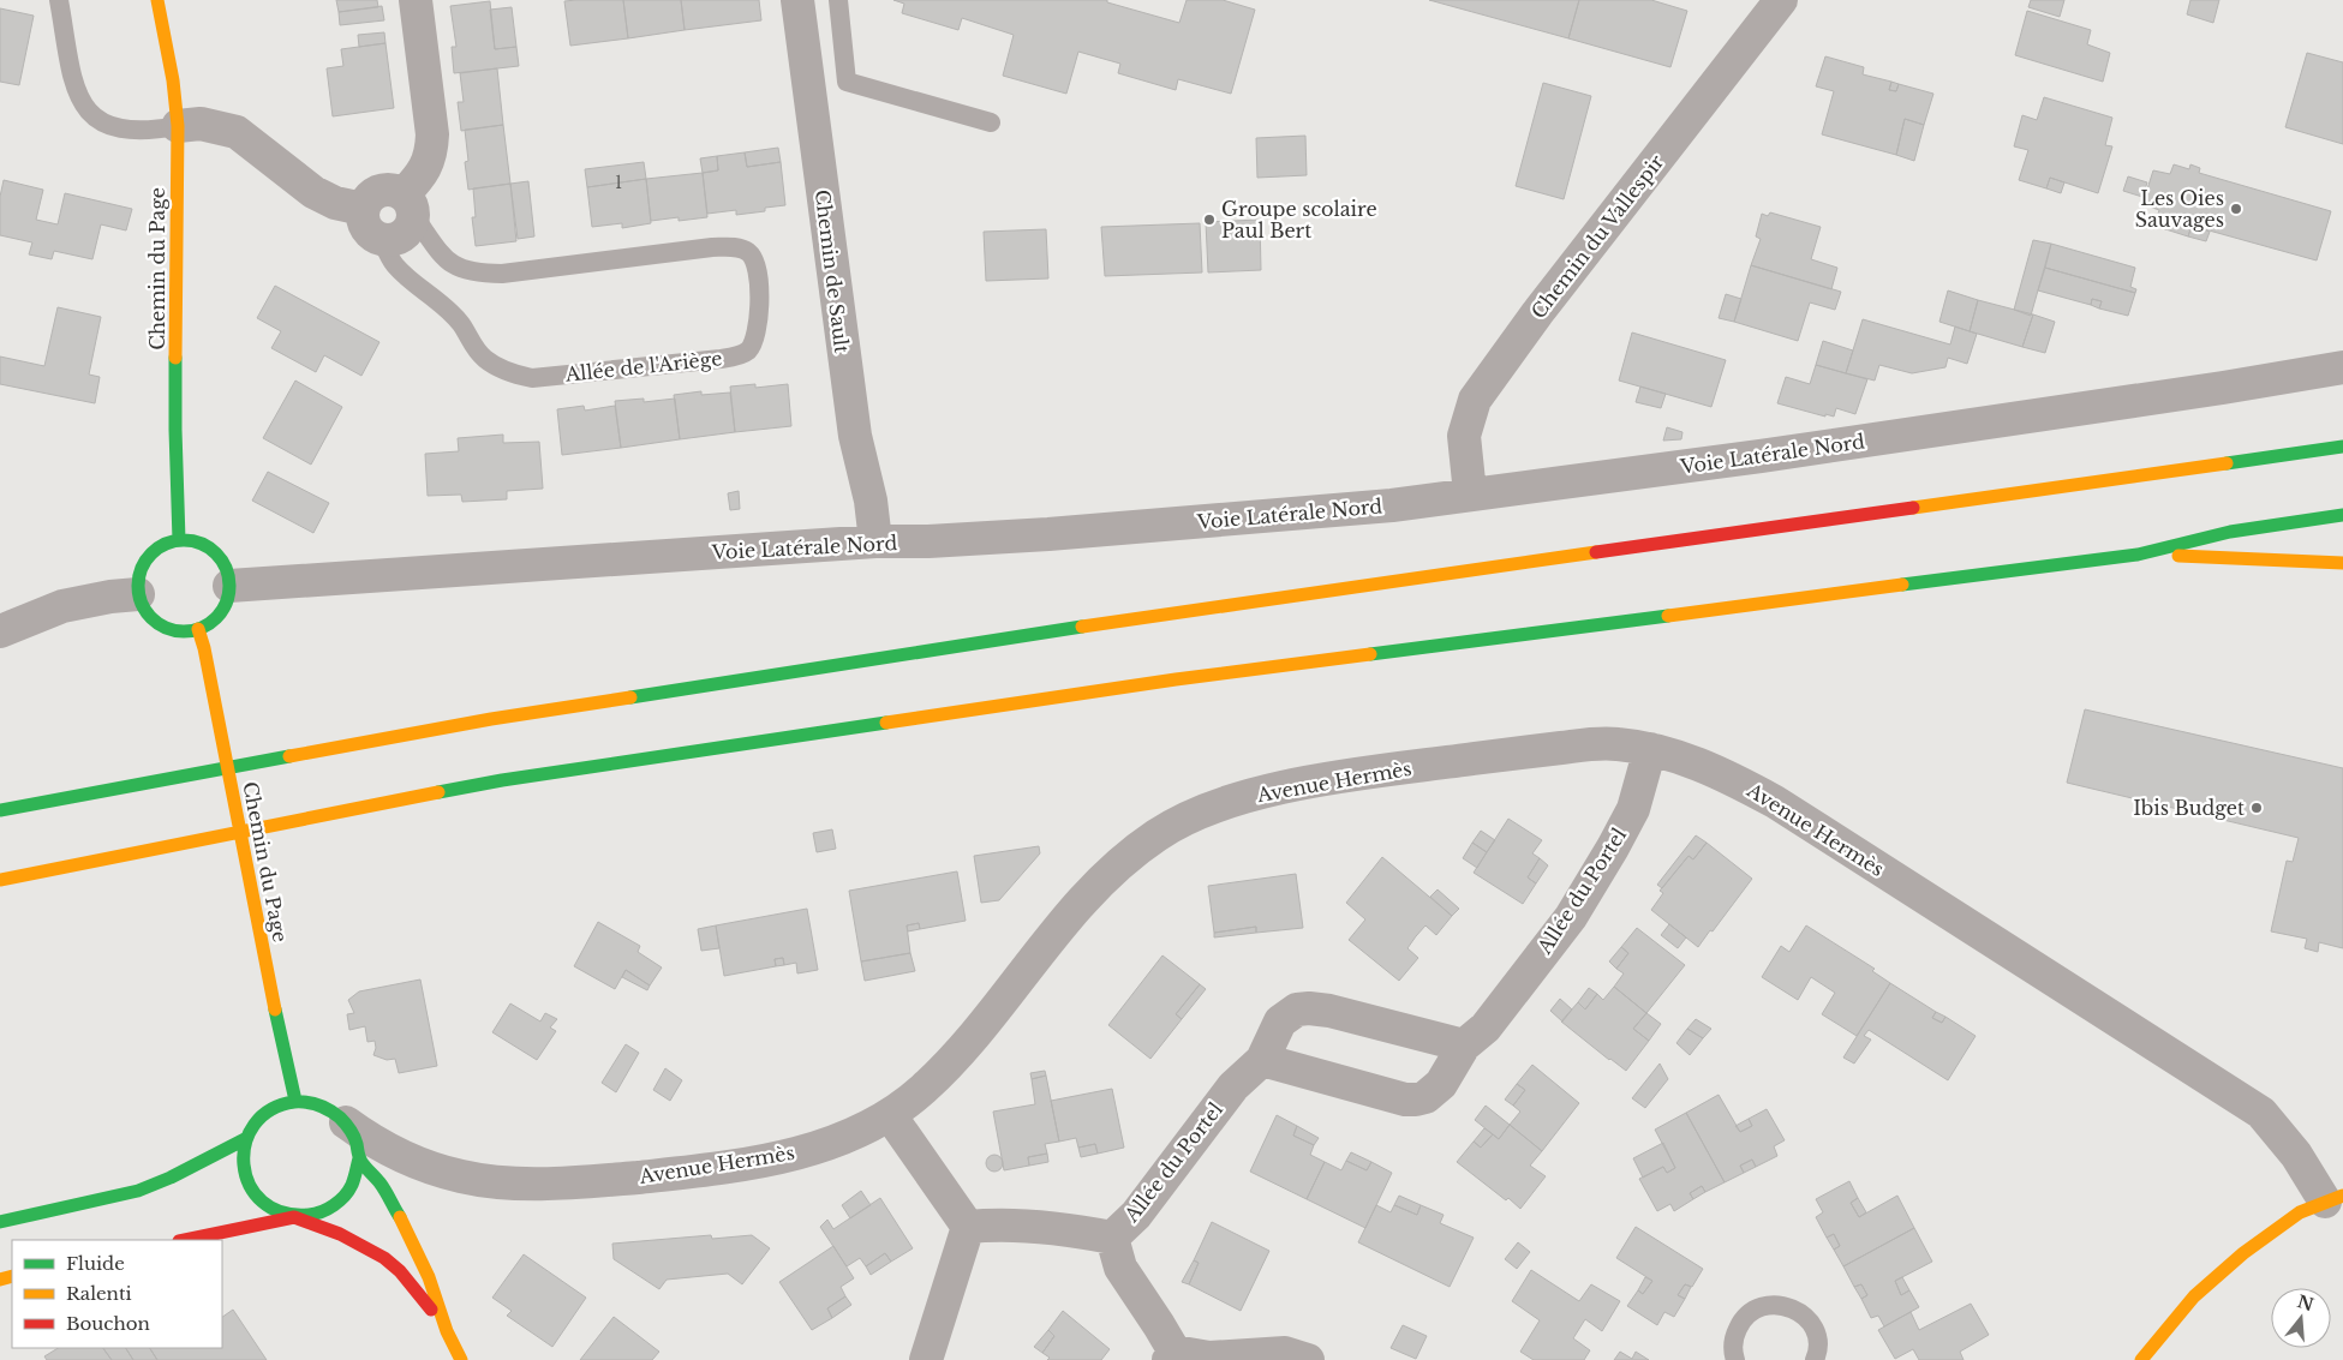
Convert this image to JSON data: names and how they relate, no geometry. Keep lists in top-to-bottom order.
{
  "streets": {
    "main road": ["Chemin du Page"],
    "street": [
      "Chemin du Vallespir",
      "Chemin de Sault",
      "Voie Latérale Nord",
      "Avenue Hermès",
      "Allée du Portel"
    ],
    "lane": ["Allée de l'Ariège"]
  },
  "crossings": [
    ["Chemin du Vallespir", "Voie Latérale Nord"],
    ["Chemin du Page", "Voie Latérale Nord"],
    ["Chemin du Page", "Avenue Hermès"],
    ["Chemin de Sault", "Voie Latérale Nord"],
    ["Avenue Hermès", "Allée du Portel"]
  ],
  "places": ["Les Oies Sauvages", "Groupe scolaire Paul Bert", "Ibis Budget"],
  "house_numbers": ["1"],
  "legend": ["Fluide", "Ralenti", "Bouchon"],
  "north": "top"
}
